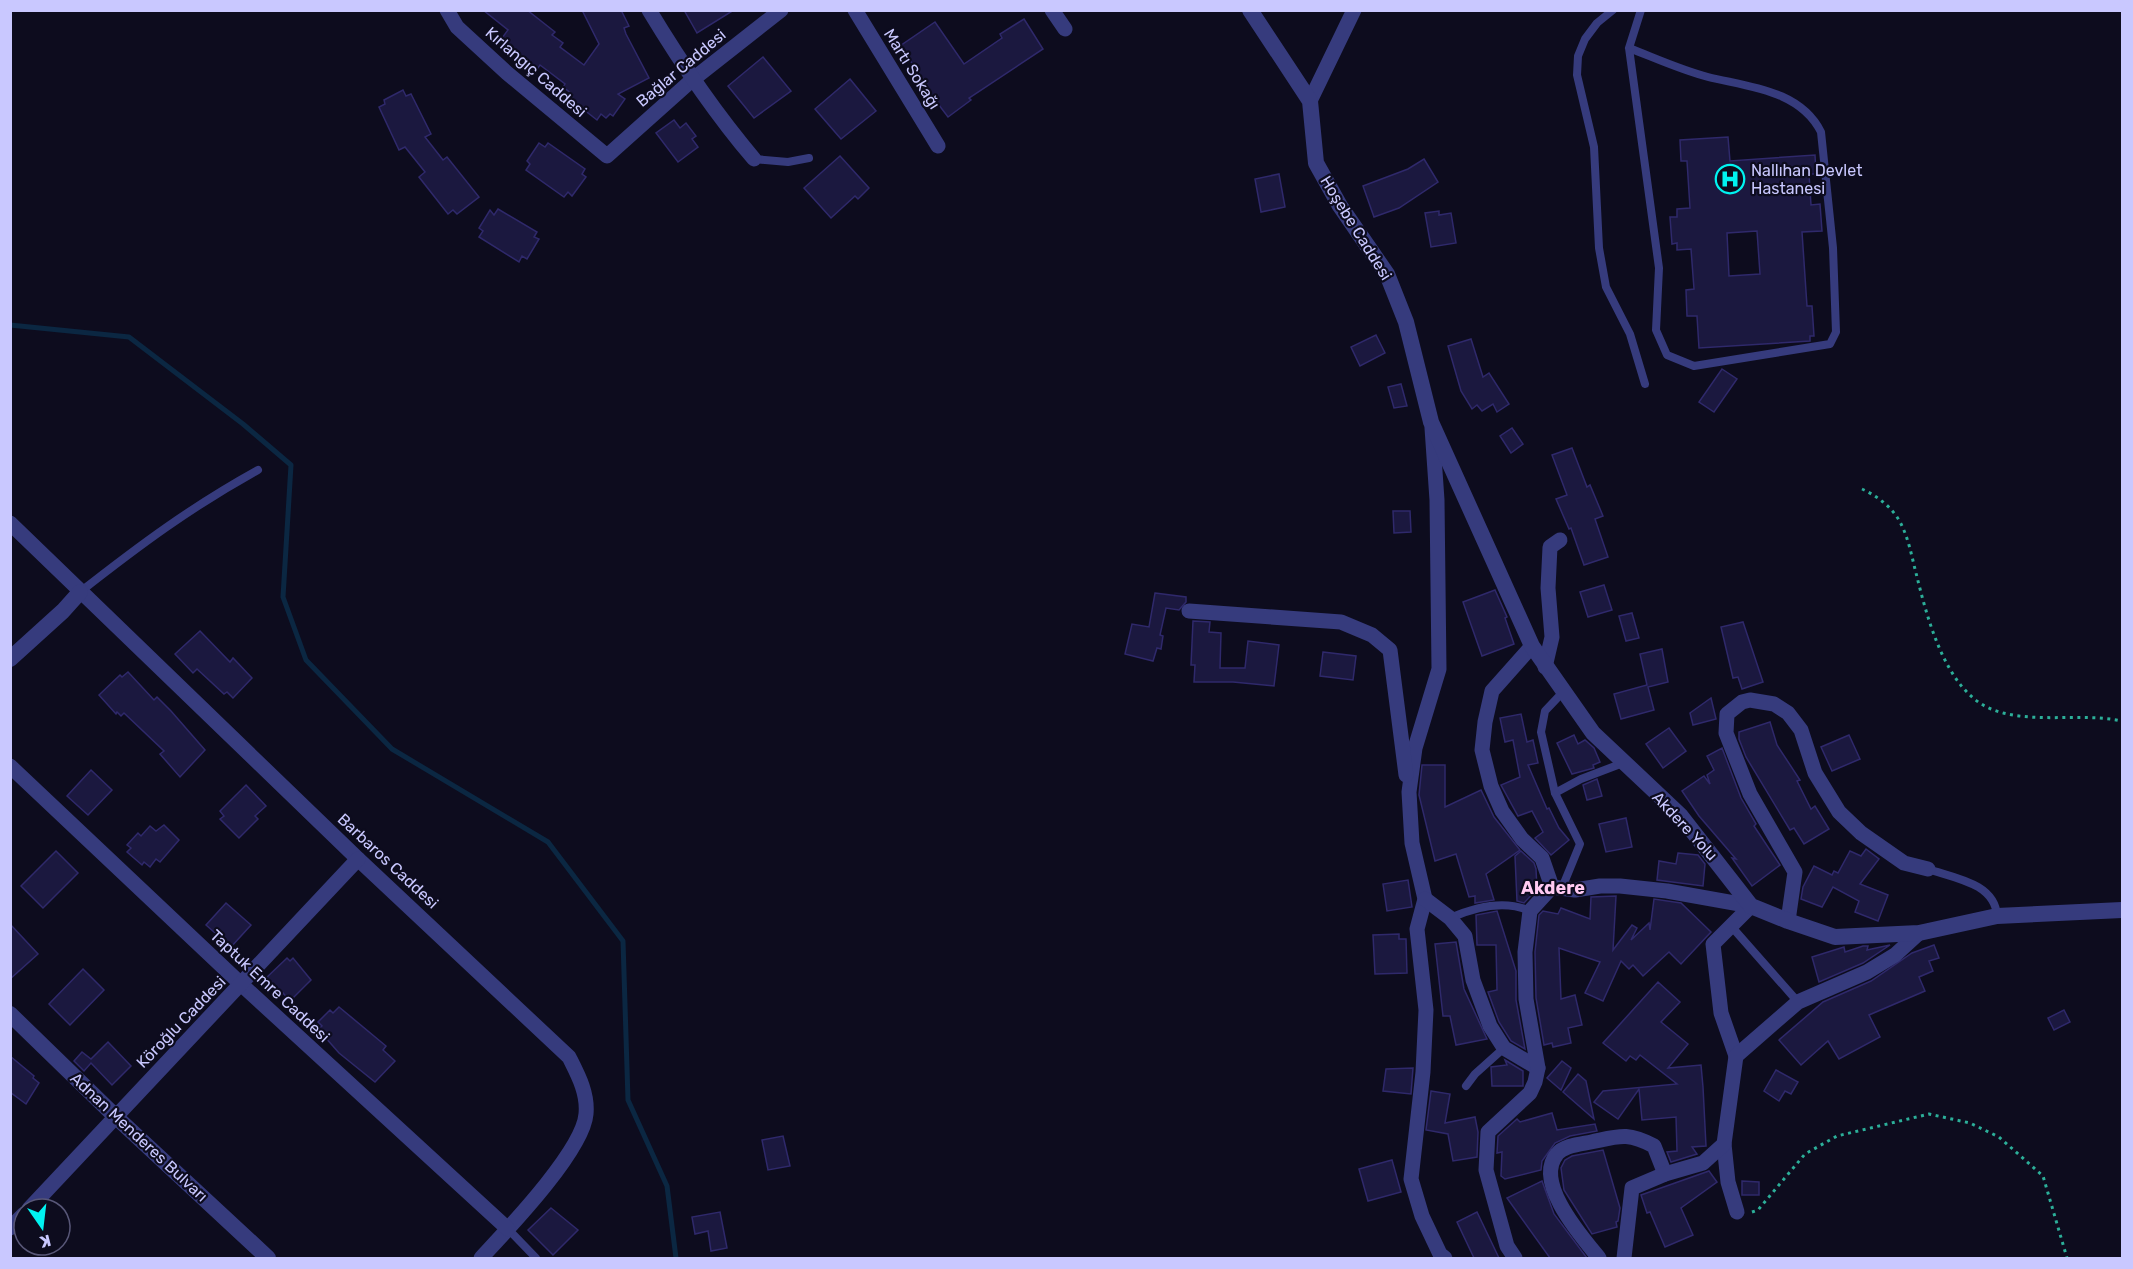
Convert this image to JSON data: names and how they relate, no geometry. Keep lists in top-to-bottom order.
{
  "streets": {
    "street": [
      "Bağlar Caddesi",
      "Martı Sokağı",
      "Kırlangıç Caddesi",
      "Hoşebe Caddesi",
      "Akdere Yolu",
      "Barbaros Caddesi",
      "Taptuk Emre Caddesi",
      "Köroğlu Caddesi",
      "Adnan Menderes Bulvarı"
    ]
  },
  "crossings": [
    ["Bağlar Caddesi", "Kırlangıç Caddesi"],
    ["Hoşebe Caddesi", "Akdere Yolu"],
    ["Barbaros Caddesi", "Taptuk Emre Caddesi"],
    ["Barbaros Caddesi", "Köroğlu Caddesi"],
    ["Taptuk Emre Caddesi", "Köroğlu Caddesi"],
    ["Köroğlu Caddesi", "Adnan Menderes Bulvarı"]
  ],
  "districts": ["Akdere"],
  "places": {
    "hospital": ["Nallıhan Devlet Hastanesi"]
  },
  "north": "bottom"
}
